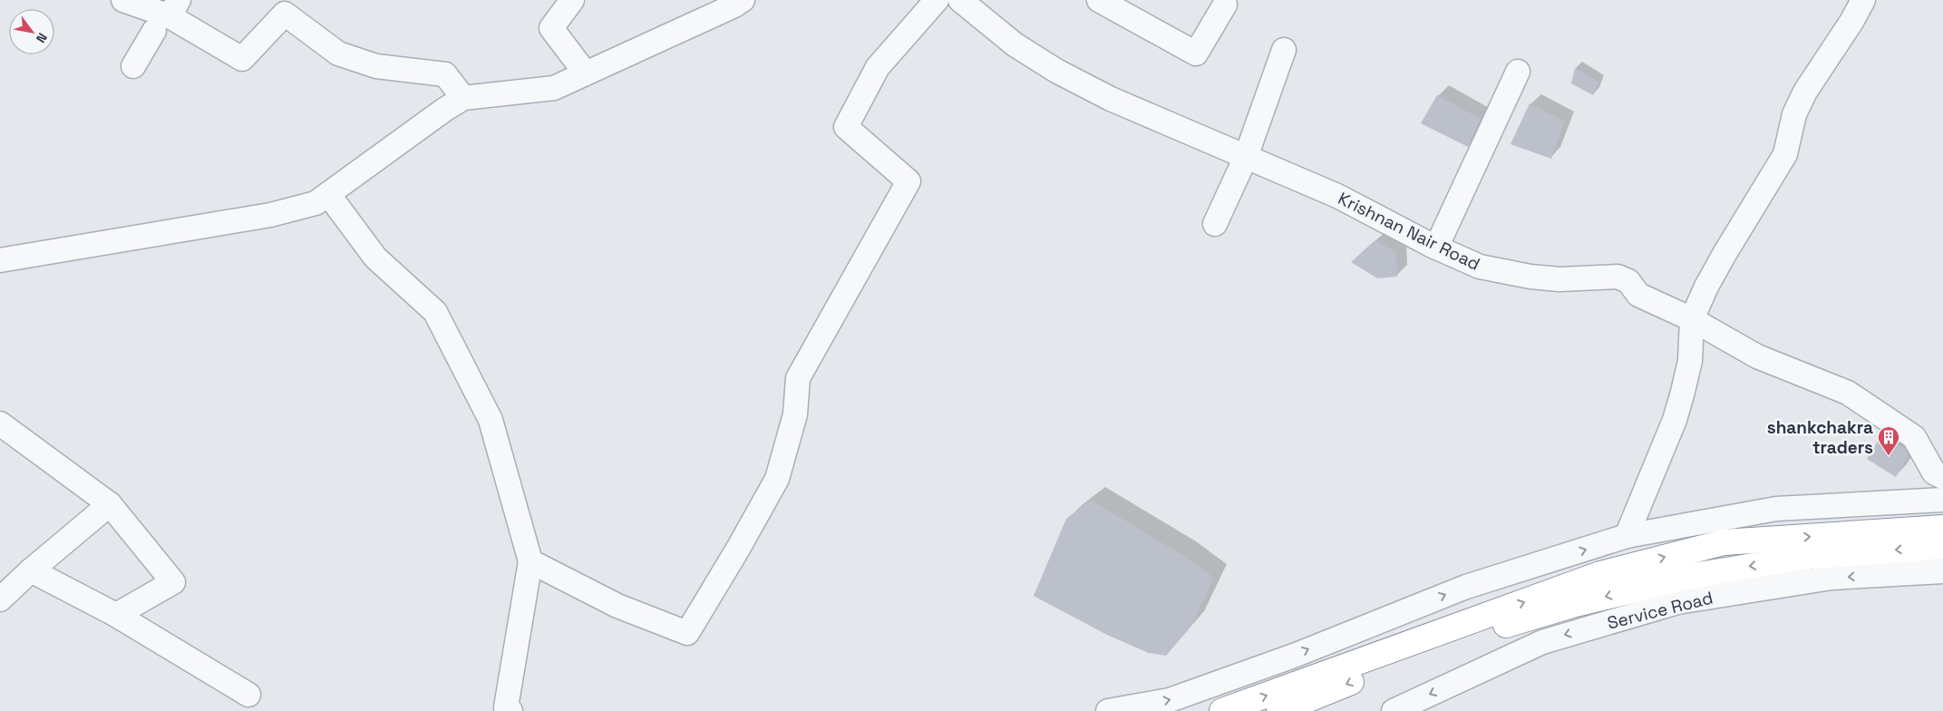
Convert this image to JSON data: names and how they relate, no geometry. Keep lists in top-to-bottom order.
{
  "streets": {
    "street": ["Krishnan Nair Road", "Service Road"]
  },
  "places": {
    "building": ["shankchakra traders"]
  },
  "north": "bottom right"
}
